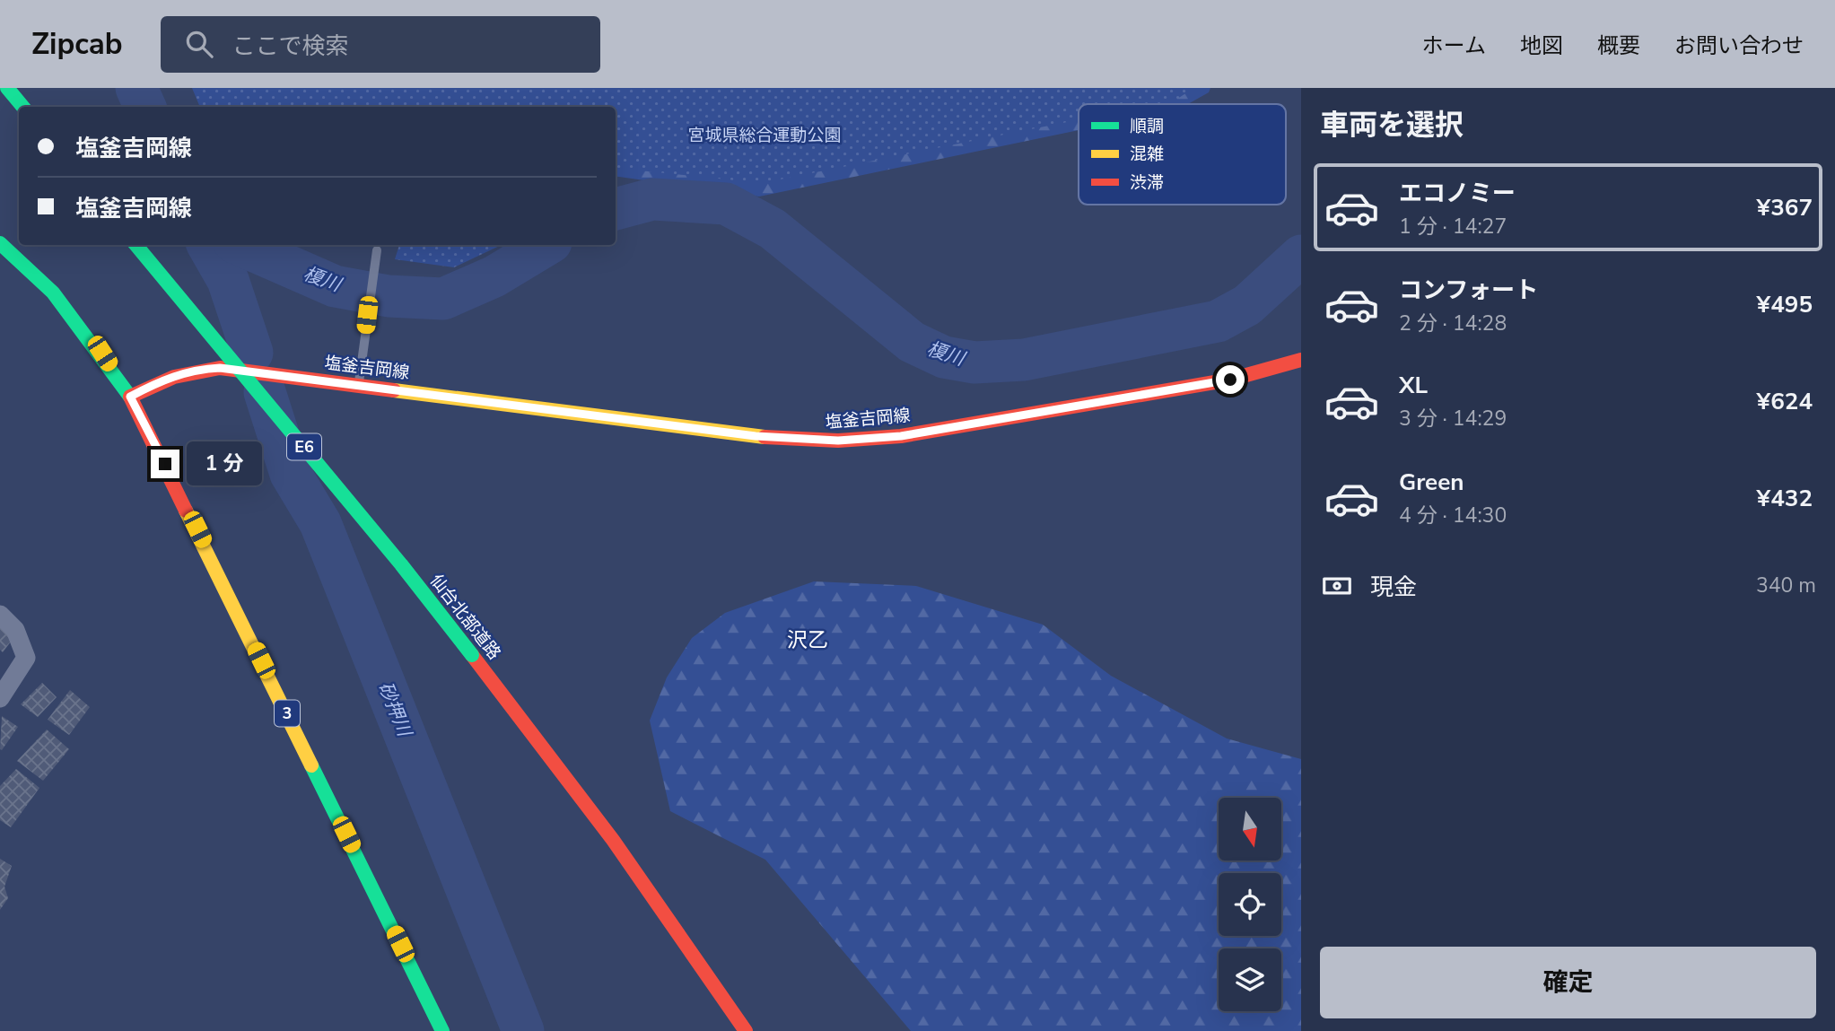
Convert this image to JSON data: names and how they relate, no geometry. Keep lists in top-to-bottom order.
{
  "streets": {
    "main road": [
      "塩釜吉岡線",
      "E6",
      "仙台北部道路",
      "3"
    ]
  },
  "crossings": [
    ["塩釜吉岡線", "3"]
  ],
  "districts": ["沢乙"],
  "water": ["榎川", "砂押川"],
  "parks": ["宮城県総合運動公園"],
  "legend": ["順調", "混雑", "渋滞"],
  "north": "bottom",
  "page": {
    "header": "Zipcab",
    "search": "ここで検索",
    "nav": [
      "ホーム",
      "地図",
      "概要",
      "お問い合わせ"
    ],
    "heading": "車両を選択",
    "banner": ["塩釜吉岡線", "塩釜吉岡線"],
    "list": [
      {
        "name": "エコノミー",
        "note": "1 分 · 14:27",
        "value": "¥367"
      },
      {
        "name": "コンフォート",
        "note": "2 分 · 14:28",
        "value": "¥495"
      },
      {
        "name": "XL",
        "note": "3 分 · 14:29",
        "value": "¥624"
      },
      {
        "name": "Green",
        "note": "4 分 · 14:30",
        "value": "¥432"
      }
    ],
    "bubble": "1 分",
    "pay": ["現金", "340 m"],
    "buttons": "確定"
  }
}
